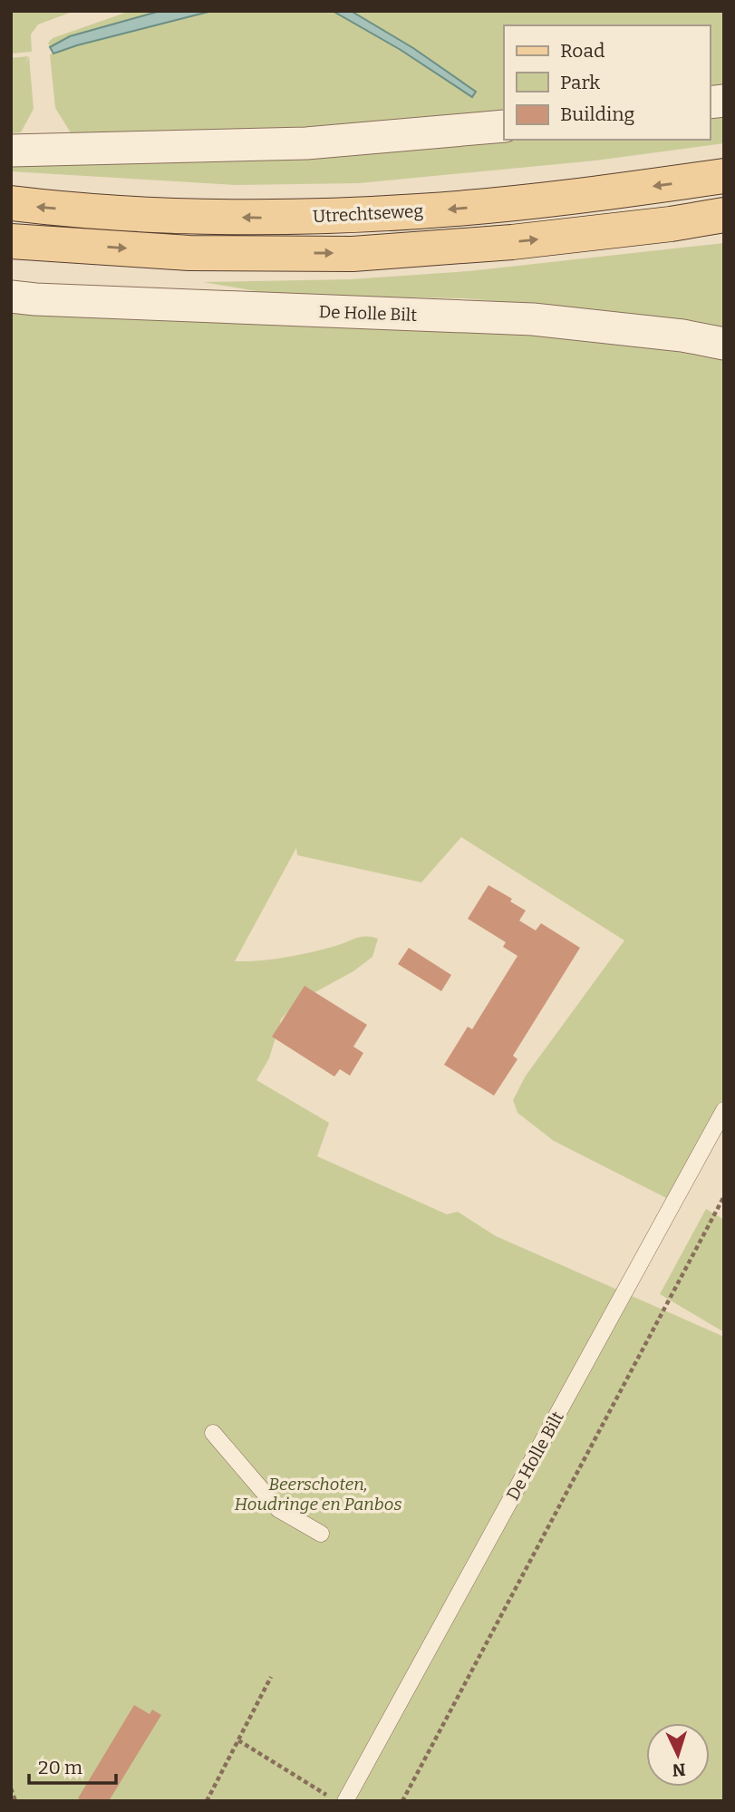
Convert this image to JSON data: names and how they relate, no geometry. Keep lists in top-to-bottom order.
{
  "streets": {
    "main road": ["Utrechtseweg"],
    "street": ["De Holle Bilt"]
  },
  "parks": ["Beerschoten, Houdringe en Panbos"],
  "legend": ["Road", "Park", "Building"],
  "scale_bar": "20 m",
  "north": "bottom"
}
